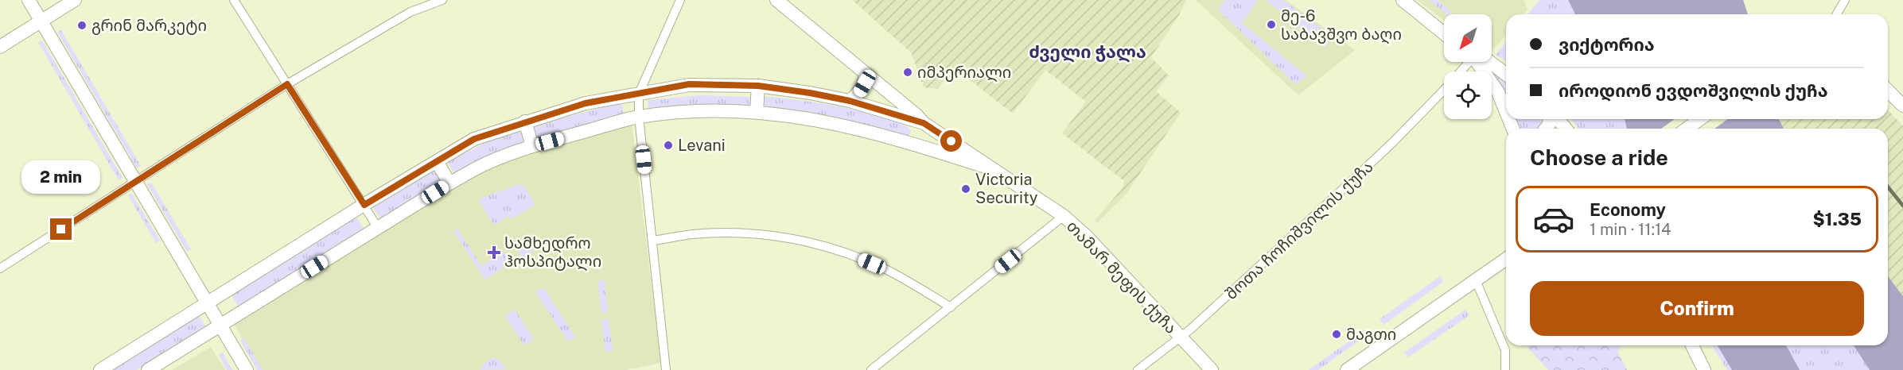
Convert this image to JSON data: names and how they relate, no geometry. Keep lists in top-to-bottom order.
{
  "streets": {
    "street": ["შოთა ჩოჩიშვილის ქუჩა", "თამარ მეფის ქუჩა"]
  },
  "crossings": [
    ["შოთა ჩოჩიშვილის ქუჩა", "თამარ მეფის ქუჩა"]
  ],
  "districts": ["ძველი ჭალა"],
  "places": {
    "other": [
      "მე-6 საბავშვო ბაღი",
      "გრინ მარკეტი",
      "იმპერიალი",
      "Levani",
      "Victoria Security",
      "მაგთი"
    ],
    "health": ["სამხედრო ჰოსპიტალი"]
  },
  "north": "bottom left",
  "page": {
    "banner": ["ვიქტორია", "იროდიონ ევდოშვილის ქუჩა"],
    "heading": "Choose a ride",
    "bubble": "2 min",
    "list": [
      {
        "name": "Economy",
        "note": "1 min · 11:14",
        "value": "$1.35"
      }
    ],
    "buttons": "Confirm"
  }
}
